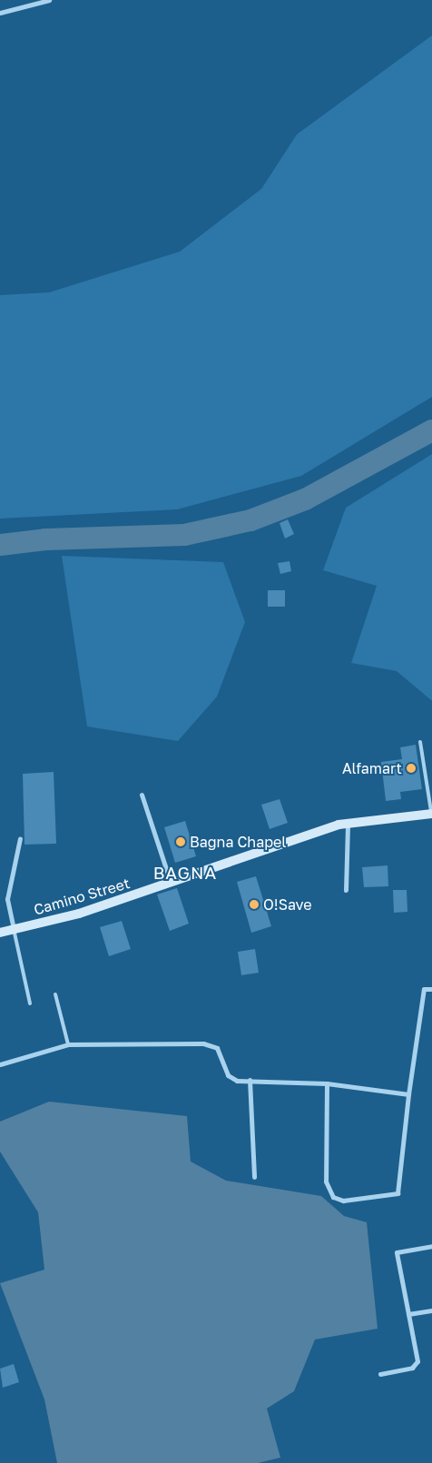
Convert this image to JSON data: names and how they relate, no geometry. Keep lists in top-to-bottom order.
{
  "streets": {
    "main road": ["Camino Street"]
  },
  "districts": ["BAGNA"],
  "places": ["Alfamart", "Bagna Chapel", "O!Save"]
}
